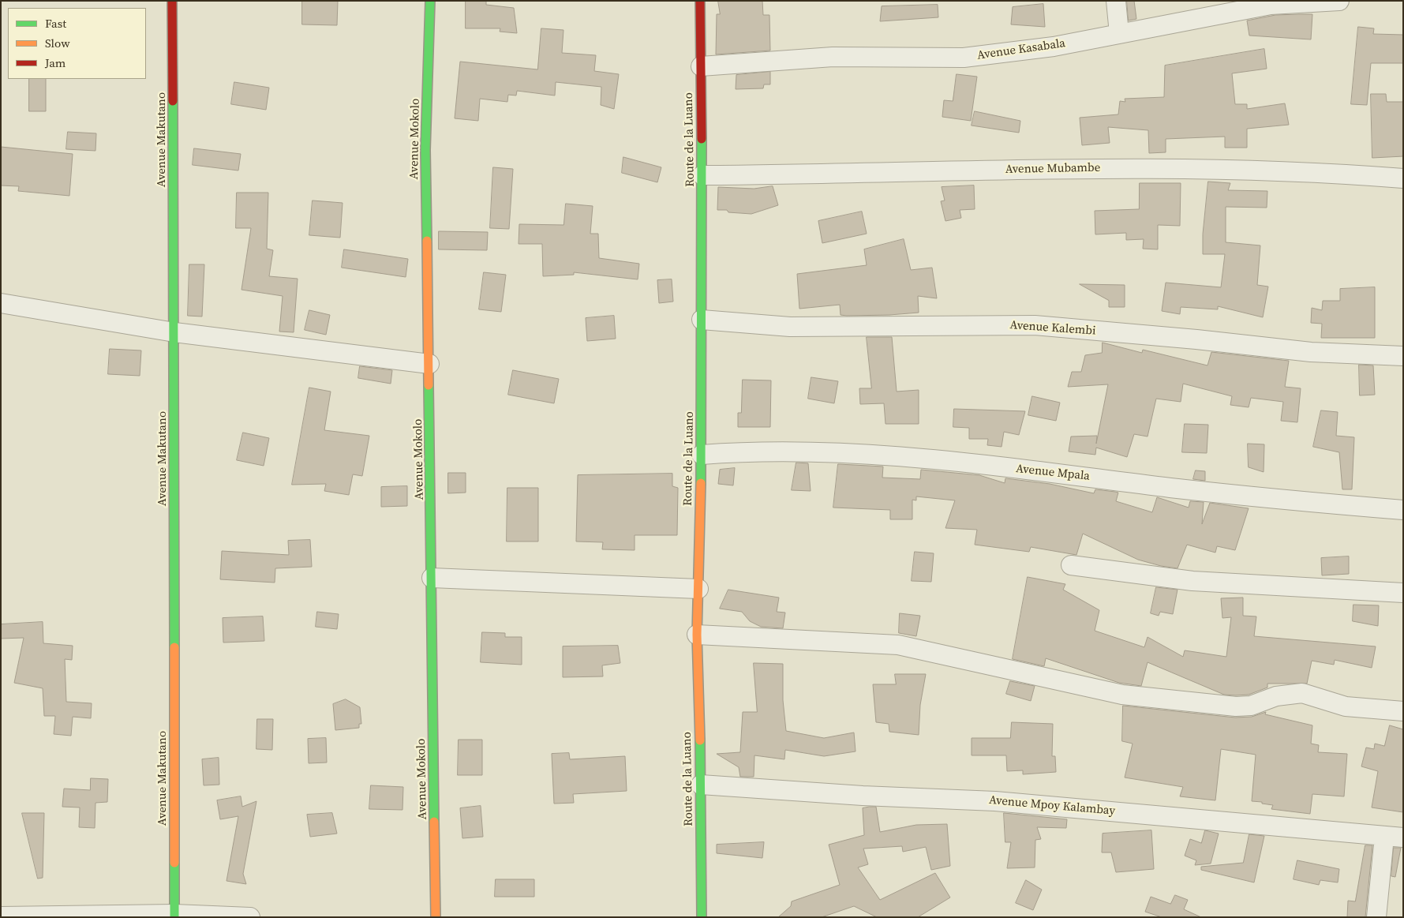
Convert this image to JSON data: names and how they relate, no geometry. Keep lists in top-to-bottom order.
{
  "streets": {
    "street": [
      "Avenue Kasabala",
      "Avenue Mokolo",
      "Avenue Makutano",
      "Route de la Luano",
      "Avenue Mubambe",
      "Avenue Kalembi",
      "Avenue Mpala",
      "Avenue Mpoy Kalambay"
    ]
  },
  "crossings": [
    ["Avenue Kasabala", "Route de la Luano"],
    ["Route de la Luano", "Avenue Mubambe"],
    ["Route de la Luano", "Avenue Kalembi"],
    ["Route de la Luano", "Avenue Mpala"],
    ["Route de la Luano", "Avenue Mpoy Kalambay"]
  ],
  "legend": ["Fast", "Slow", "Jam"]
}
